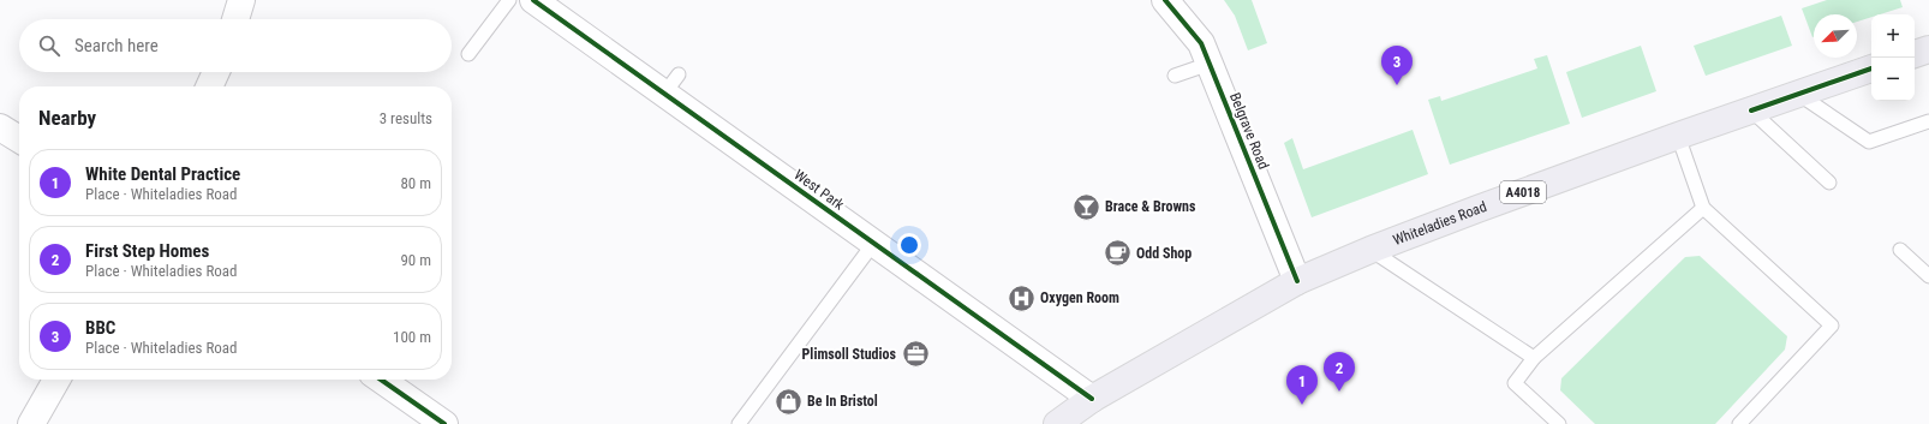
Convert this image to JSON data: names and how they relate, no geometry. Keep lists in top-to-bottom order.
{
  "streets": {
    "main road": ["A4018", "Whiteladies Road"],
    "street": ["Belgrave Road", "West Park"]
  },
  "crossings": [
    ["Belgrave Road", "Whiteladies Road"],
    ["West Park", "Whiteladies Road"]
  ],
  "places": {
    "bar": ["Brace & Browns"],
    "cafe": ["Odd Shop"],
    "hospital": ["Oxygen Room"],
    "office": ["Plimsoll Studios"],
    "shop": ["Be In Bristol"]
  },
  "north": "bottom left",
  "page": {
    "map_buttons": ["+", "−"],
    "search": "Search here",
    "pins": ["3", "2", "1"],
    "heading": ["Nearby", "3 results"],
    "list": [
      {
        "mark": "1",
        "name": "White Dental Practice",
        "note": "Place · Whiteladies Road",
        "value": "80 m"
      },
      {
        "mark": "2",
        "name": "First Step Homes",
        "note": "Place · Whiteladies Road",
        "value": "90 m"
      },
      {
        "mark": "3",
        "name": "BBC",
        "note": "Place · Whiteladies Road",
        "value": "100 m"
      }
    ]
  }
}
